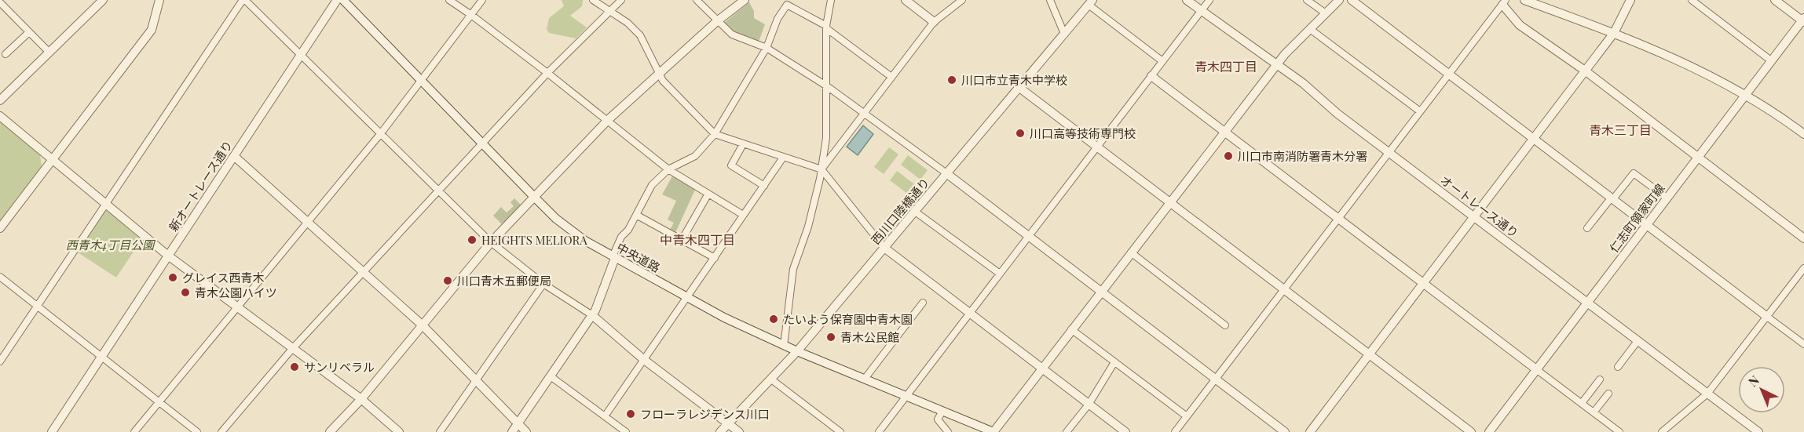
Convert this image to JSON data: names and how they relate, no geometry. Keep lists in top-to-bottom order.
{
  "streets": {
    "street": [
      "新オートレース通り",
      "オートレース通り",
      "西川口陸橋通り",
      "仁志町領家町線",
      "中央道路"
    ]
  },
  "crossings": [
    ["オートレース通り", "仁志町領家町線"],
    ["西川口陸橋通り", "中央道路"]
  ],
  "districts": ["青木四丁目", "青木三丁目", "中青木四丁目"],
  "parks": ["西青木4丁目公園"],
  "places": [
    "川口市立青木中学校",
    "川口高等技術専門校",
    "川口市南消防署青木分署",
    "HEIGHTS MELIORA",
    "グレイス西青木",
    "川口青木五郵便局",
    "青木公園ハイツ",
    "たいよう保育園中青木園",
    "青木公民館",
    "サンリベラル",
    "フローラレジデンス川口"
  ],
  "north": "top left"
}
